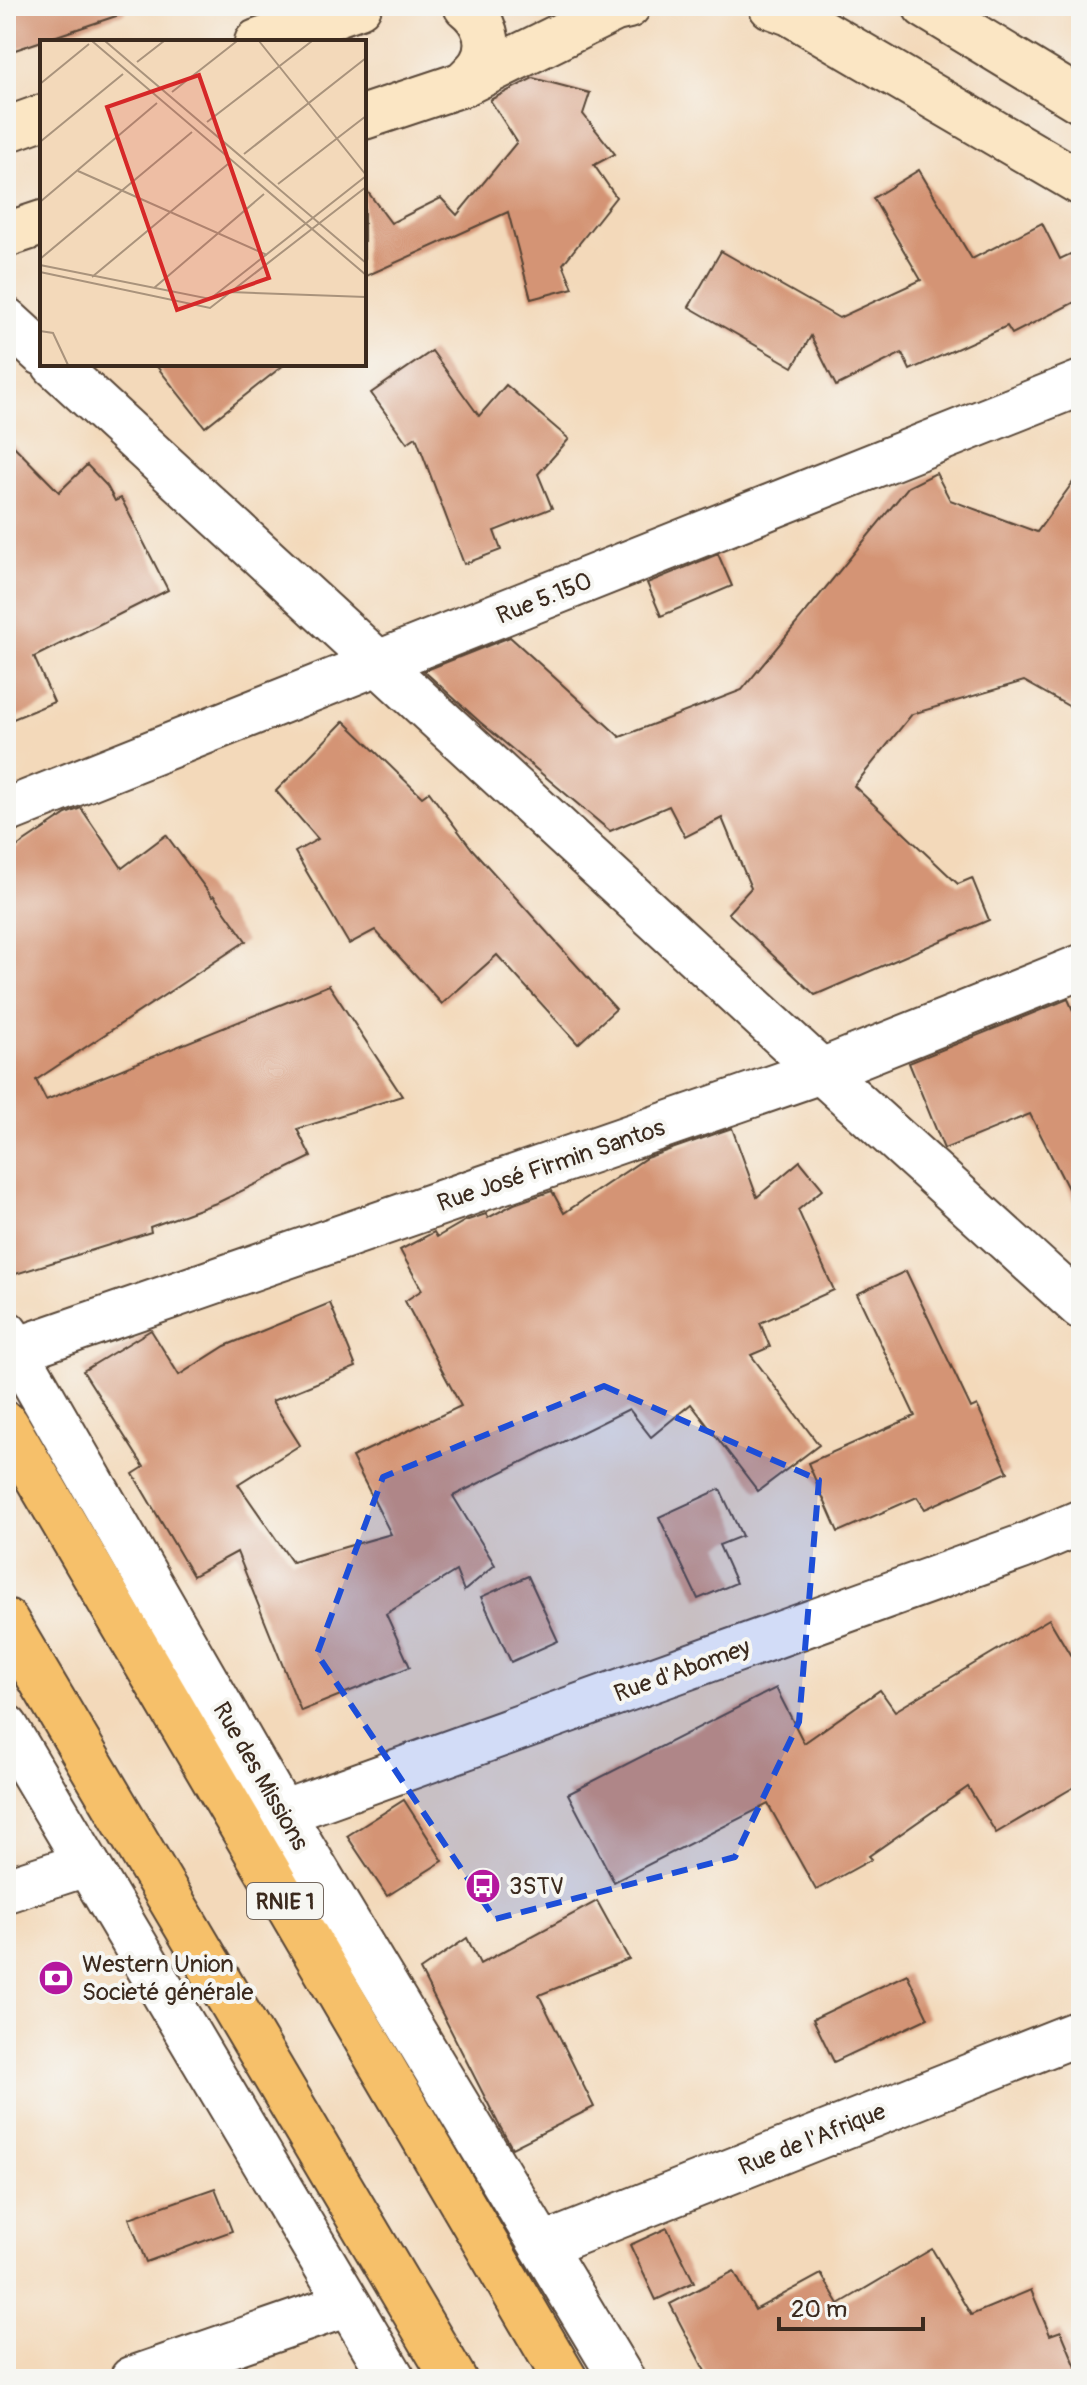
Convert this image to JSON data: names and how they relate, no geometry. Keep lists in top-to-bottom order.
{
  "streets": {
    "highway": ["Rue des Missions", "RNIE 1"],
    "street": [
      "Rue 5.150",
      "Rue José Firmin Santos",
      "Rue d'Abomey",
      "Rue de l'Afrique"
    ]
  },
  "crossings": [
    ["Rue José Firmin Santos", "Rue des Missions"],
    ["Rue d'Abomey", "Rue des Missions"],
    ["Rue des Missions", "Rue de l'Afrique"]
  ],
  "places": {
    "bus stop": ["3STV"],
    "bank": ["Western Union Societé générale"]
  },
  "scale_bar": "20 m"
}
